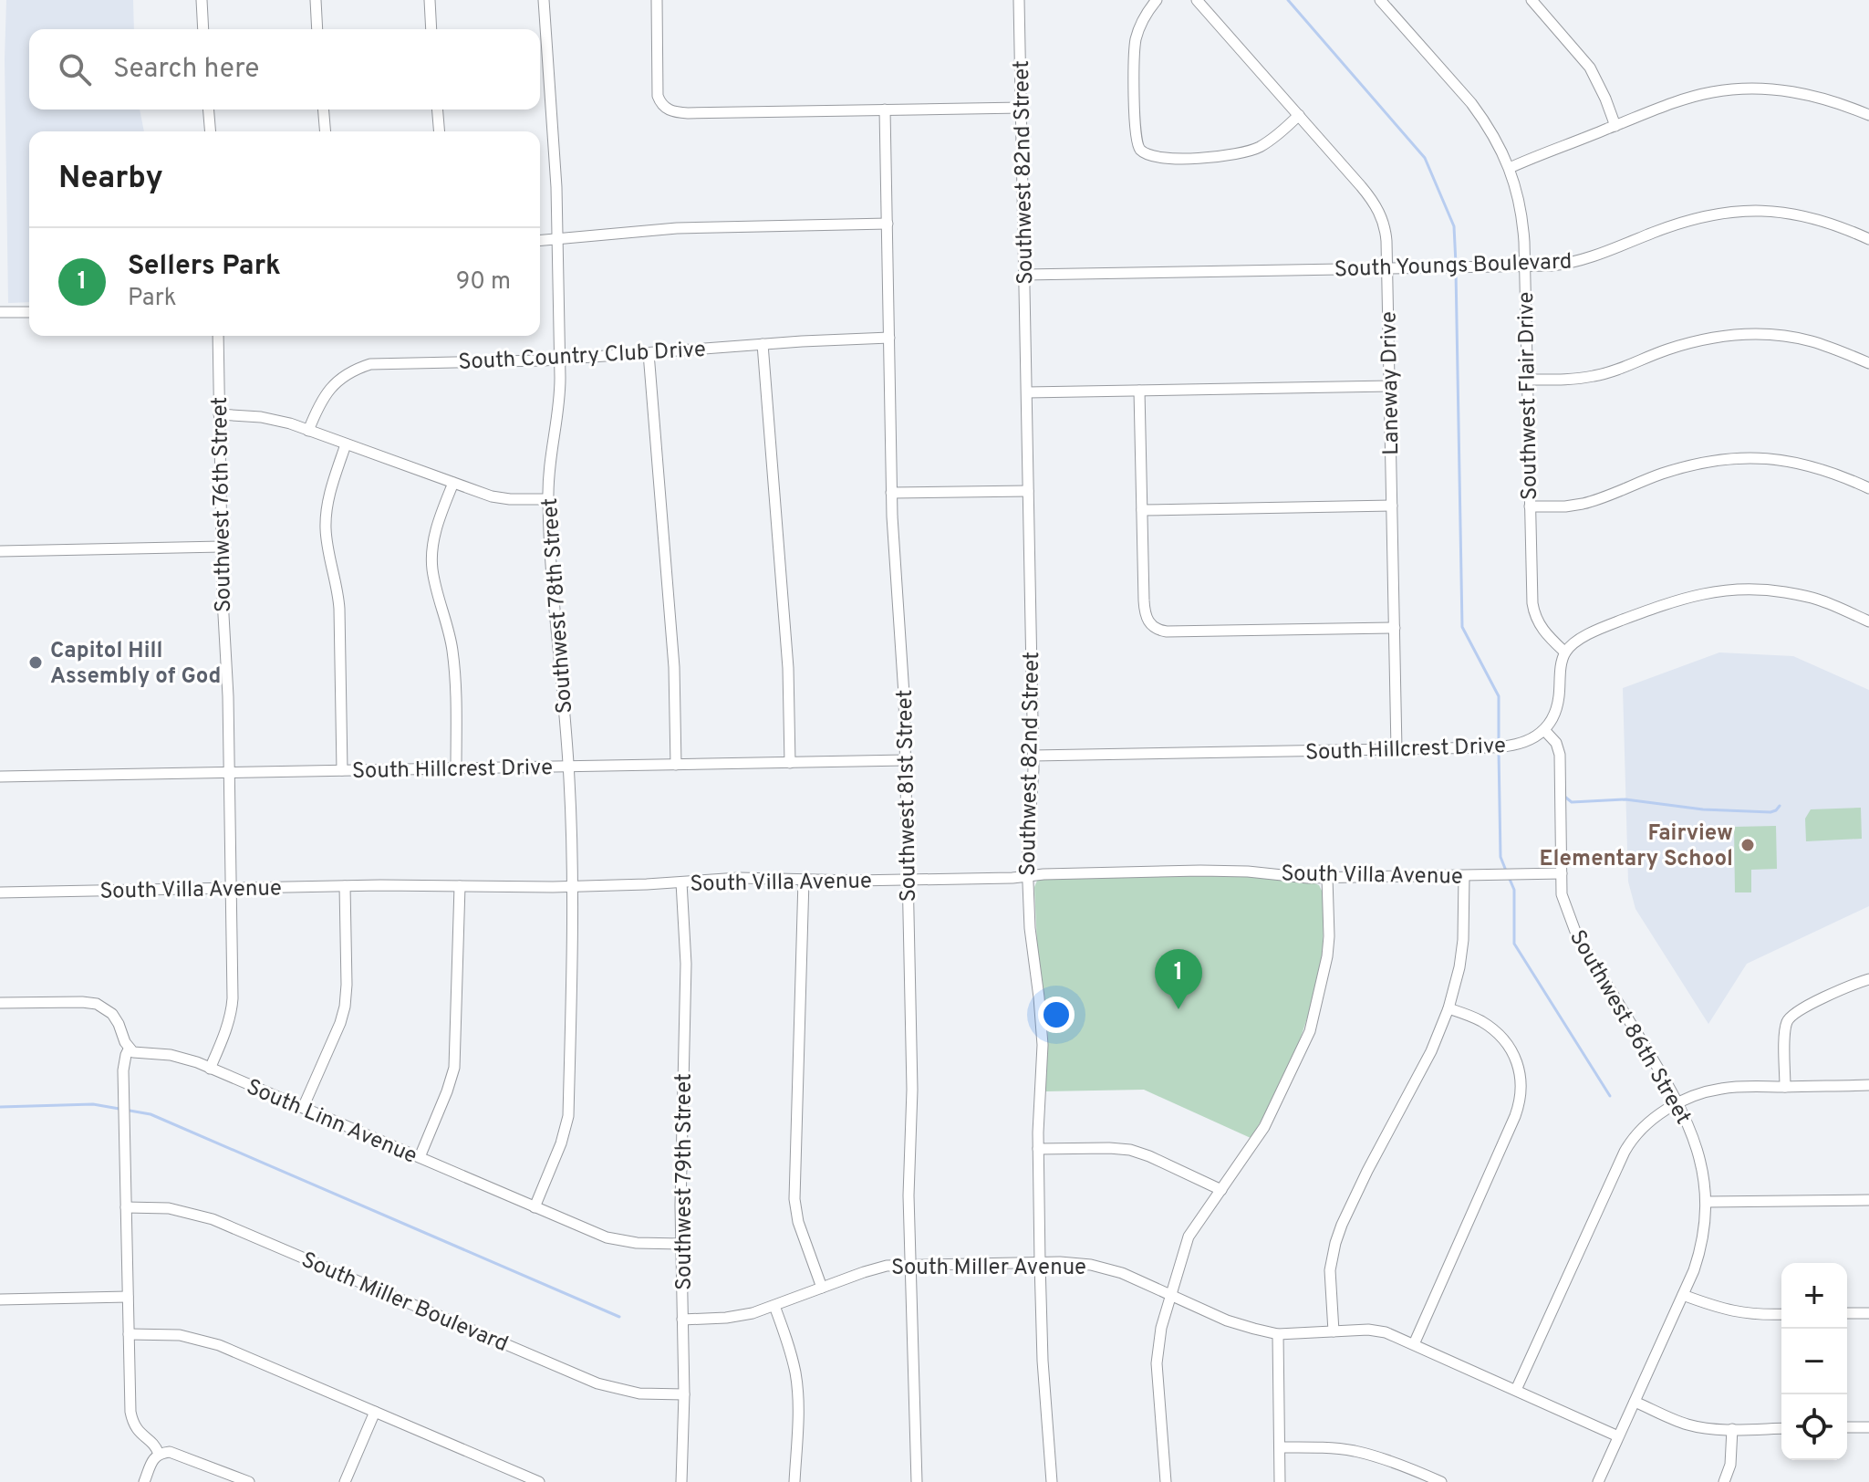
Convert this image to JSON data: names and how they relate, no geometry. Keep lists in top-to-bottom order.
{
  "streets": {
    "street": [
      "Southwest 82nd Street",
      "South Youngs Boulevard",
      "South Country Club Drive",
      "Laneway Drive",
      "Southwest Flair Drive",
      "Southwest 76th Street",
      "Southwest 78th Street",
      "South Hillcrest Drive",
      "Southwest 81st Street",
      "South Villa Avenue",
      "Southwest 86th Street",
      "South Linn Avenue",
      "Southwest 79th Street",
      "South Miller Avenue",
      "South Miller Boulevard"
    ]
  },
  "crossings": [
    ["Southwest 82nd Street", "South Youngs Boulevard"],
    ["Southwest 82nd Street", "South Hillcrest Drive"],
    ["Southwest 82nd Street", "South Villa Avenue"],
    ["Southwest 82nd Street", "South Miller Avenue"],
    ["South Youngs Boulevard", "Laneway Drive"],
    ["South Youngs Boulevard", "Southwest Flair Drive"],
    ["South Country Club Drive", "Southwest 78th Street"],
    ["South Country Club Drive", "Southwest 81st Street"],
    ["Laneway Drive", "South Hillcrest Drive"],
    ["Southwest 76th Street", "South Hillcrest Drive"],
    ["Southwest 76th Street", "South Villa Avenue"],
    ["Southwest 76th Street", "South Linn Avenue"],
    ["Southwest 78th Street", "South Hillcrest Drive"],
    ["Southwest 78th Street", "South Villa Avenue"],
    ["Southwest 78th Street", "South Linn Avenue"],
    ["South Hillcrest Drive", "Southwest 81st Street"],
    ["South Hillcrest Drive", "Southwest 86th Street"],
    ["Southwest 81st Street", "South Villa Avenue"],
    ["Southwest 81st Street", "South Miller Avenue"],
    ["South Villa Avenue", "Southwest 86th Street"],
    ["South Villa Avenue", "Southwest 79th Street"],
    ["Southwest 86th Street", "South Miller Avenue"],
    ["South Linn Avenue", "Southwest 79th Street"],
    ["Southwest 79th Street", "South Miller Avenue"],
    ["Southwest 79th Street", "South Miller Boulevard"]
  ],
  "places": ["Capitol Hill Assembly of God", "Fairview Elementary School"],
  "page": {
    "search": "Search here",
    "heading": "Nearby",
    "list": [
      {
        "mark": "1",
        "name": "Sellers Park",
        "note": "Park",
        "value": "90 m"
      }
    ],
    "pins": "1",
    "map_buttons": ["+", "−"]
  }
}
